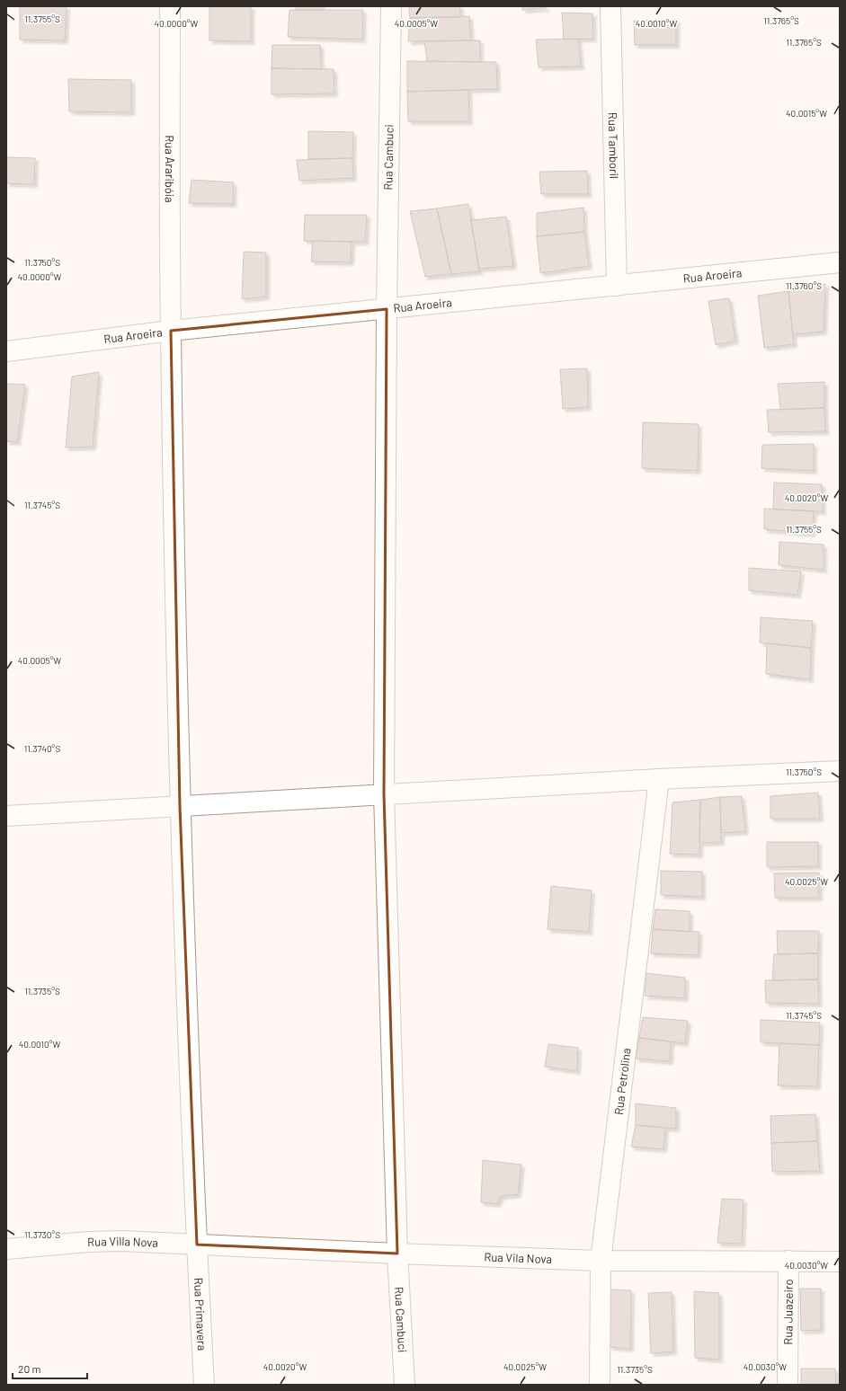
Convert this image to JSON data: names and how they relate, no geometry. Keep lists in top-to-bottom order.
{
  "streets": {
    "street": [
      "Rua Tamboril",
      "Rua Cambuci",
      "Rua Araribóia",
      "Rua Aroeira",
      "Rua Petrolina",
      "Rua Villa Nova",
      "Rua Vila Nova",
      "Rua Juazeiro",
      "Rua Primavera"
    ]
  },
  "crossings": [
    ["Rua Tamboril", "Rua Aroeira"],
    ["Rua Cambuci", "Rua Aroeira"],
    ["Rua Cambuci", "Rua Vila Nova"],
    ["Rua Araribóia", "Rua Aroeira"],
    ["Rua Araribóia", "Rua Primavera"],
    ["Rua Petrolina", "Rua Vila Nova"],
    ["Rua Villa Nova", "Rua Vila Nova"],
    ["Rua Villa Nova", "Rua Primavera"],
    ["Rua Vila Nova", "Rua Juazeiro"],
    ["Rua Vila Nova", "Rua Primavera"]
  ],
  "scale_bar": "20 m",
  "coordinates": [
    "11.3755°S",
    "11.3765°S",
    "40.0000°W",
    "40.0005°W",
    "40.0010°W",
    "40.0015°W",
    "11.3750°S",
    "11.3760°S",
    "40.0020°W",
    "11.3745°S",
    "11.3740°S",
    "40.0025°W",
    "11.3735°S",
    "11.3730°S",
    "40.0030°W"
  ]
}
